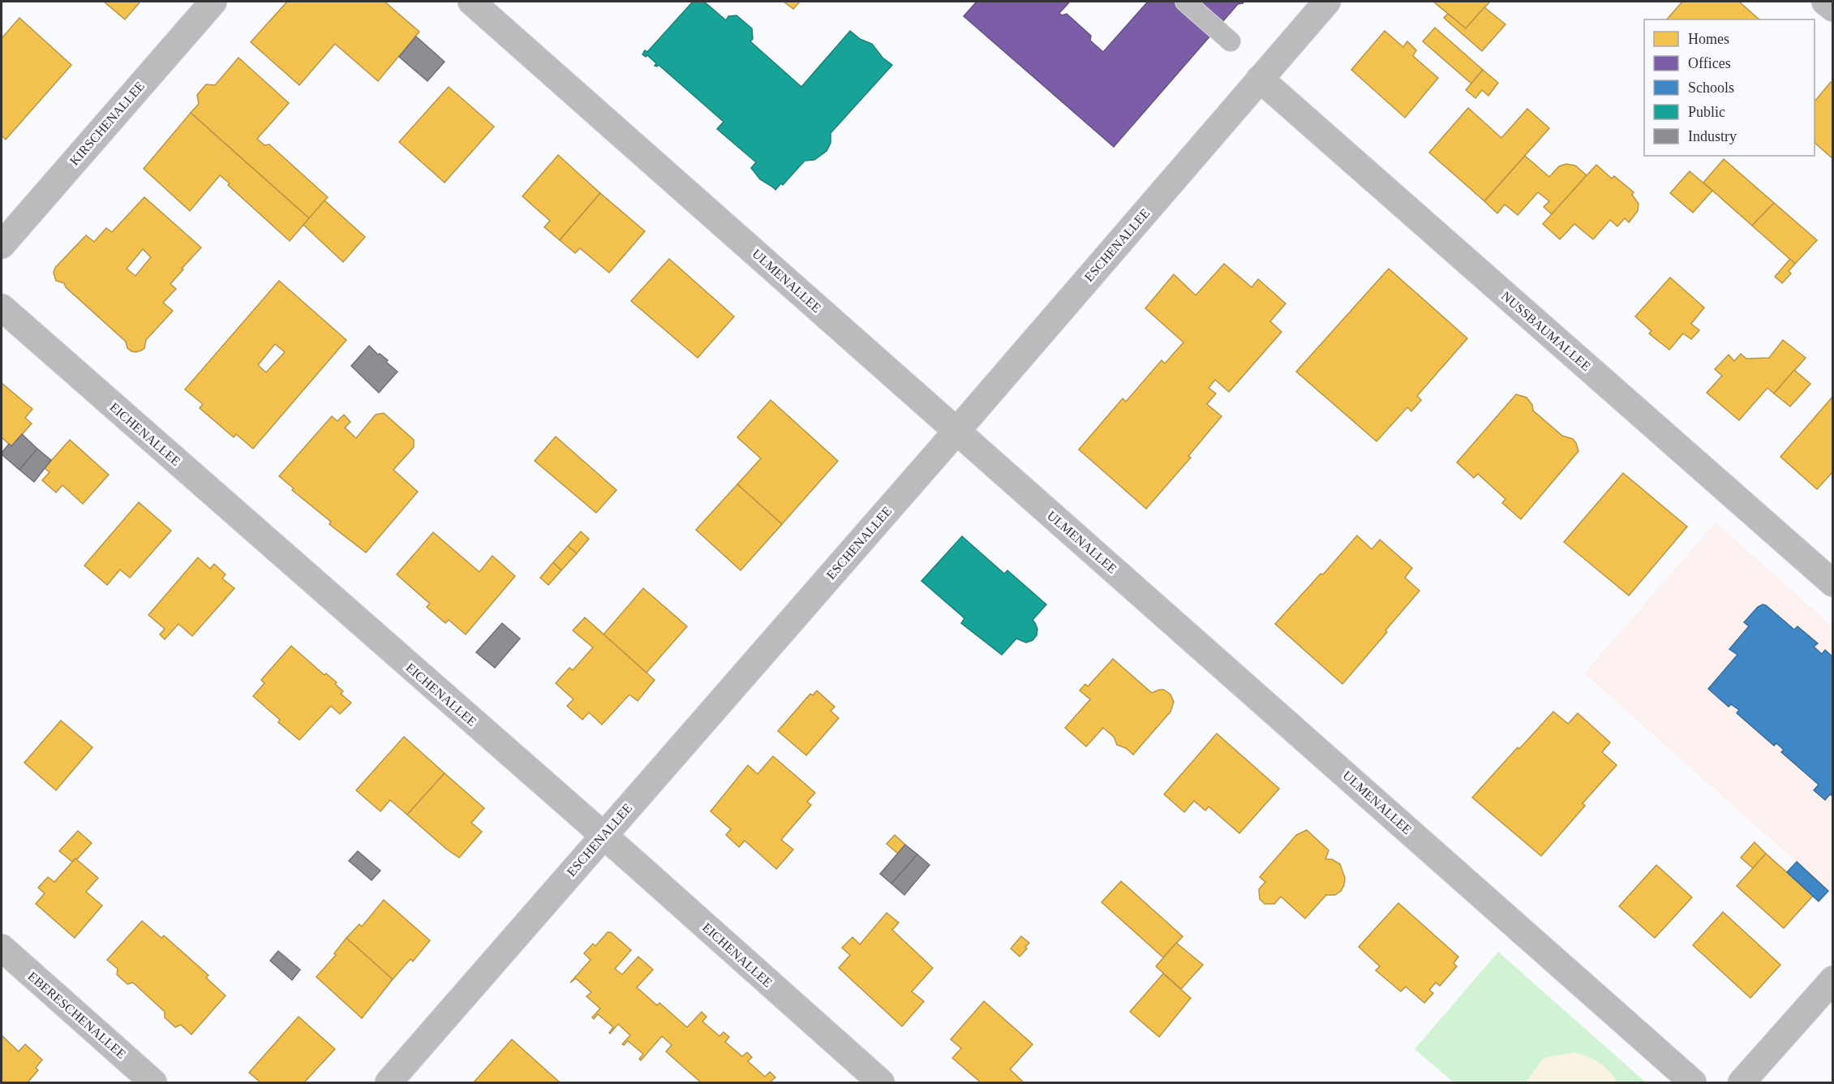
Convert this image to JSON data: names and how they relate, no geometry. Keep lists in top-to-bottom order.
{
  "streets": {
    "street": [
      "KIRSCHENALLEE",
      "ESCHENALLEE",
      "ULMENALLEE",
      "NUSSBAUMALLEE",
      "EICHENALLEE",
      "EBERESCHENALLEE"
    ]
  },
  "crossings": [
    ["ESCHENALLEE", "ULMENALLEE"],
    ["ESCHENALLEE", "NUSSBAUMALLEE"],
    ["ESCHENALLEE", "EICHENALLEE"]
  ],
  "legend": [
    "Homes",
    "Offices",
    "Schools",
    "Public",
    "Industry"
  ]
}
